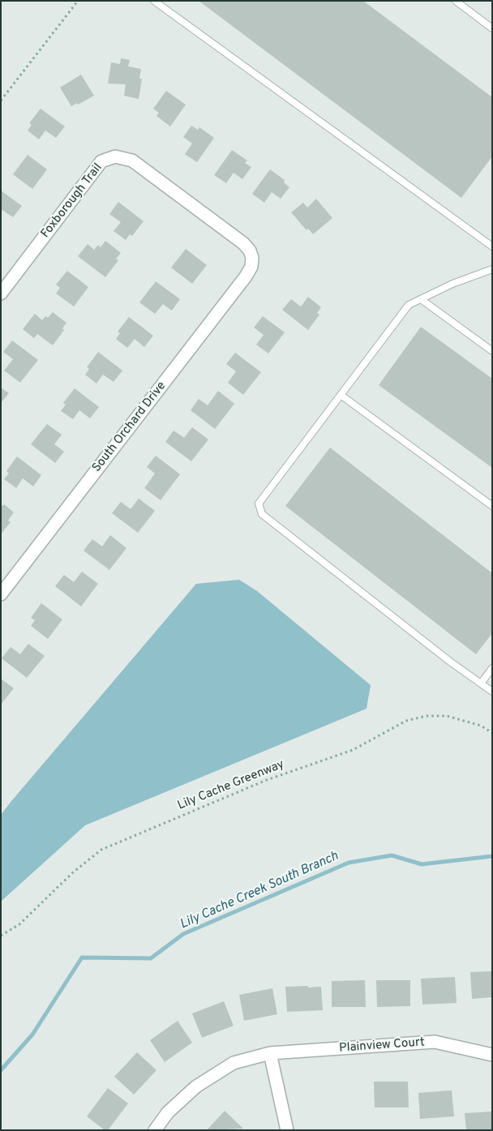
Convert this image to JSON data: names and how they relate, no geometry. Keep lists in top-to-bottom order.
{
  "streets": {
    "street": ["Foxborough Trail", "South Orchard Drive", "Plainview Court"],
    "path": ["Lily Cache Greenway"]
  },
  "crossings": [
    ["Foxborough Trail", "South Orchard Drive"]
  ],
  "water": ["Lily Cache Creek South Branch"]
}
